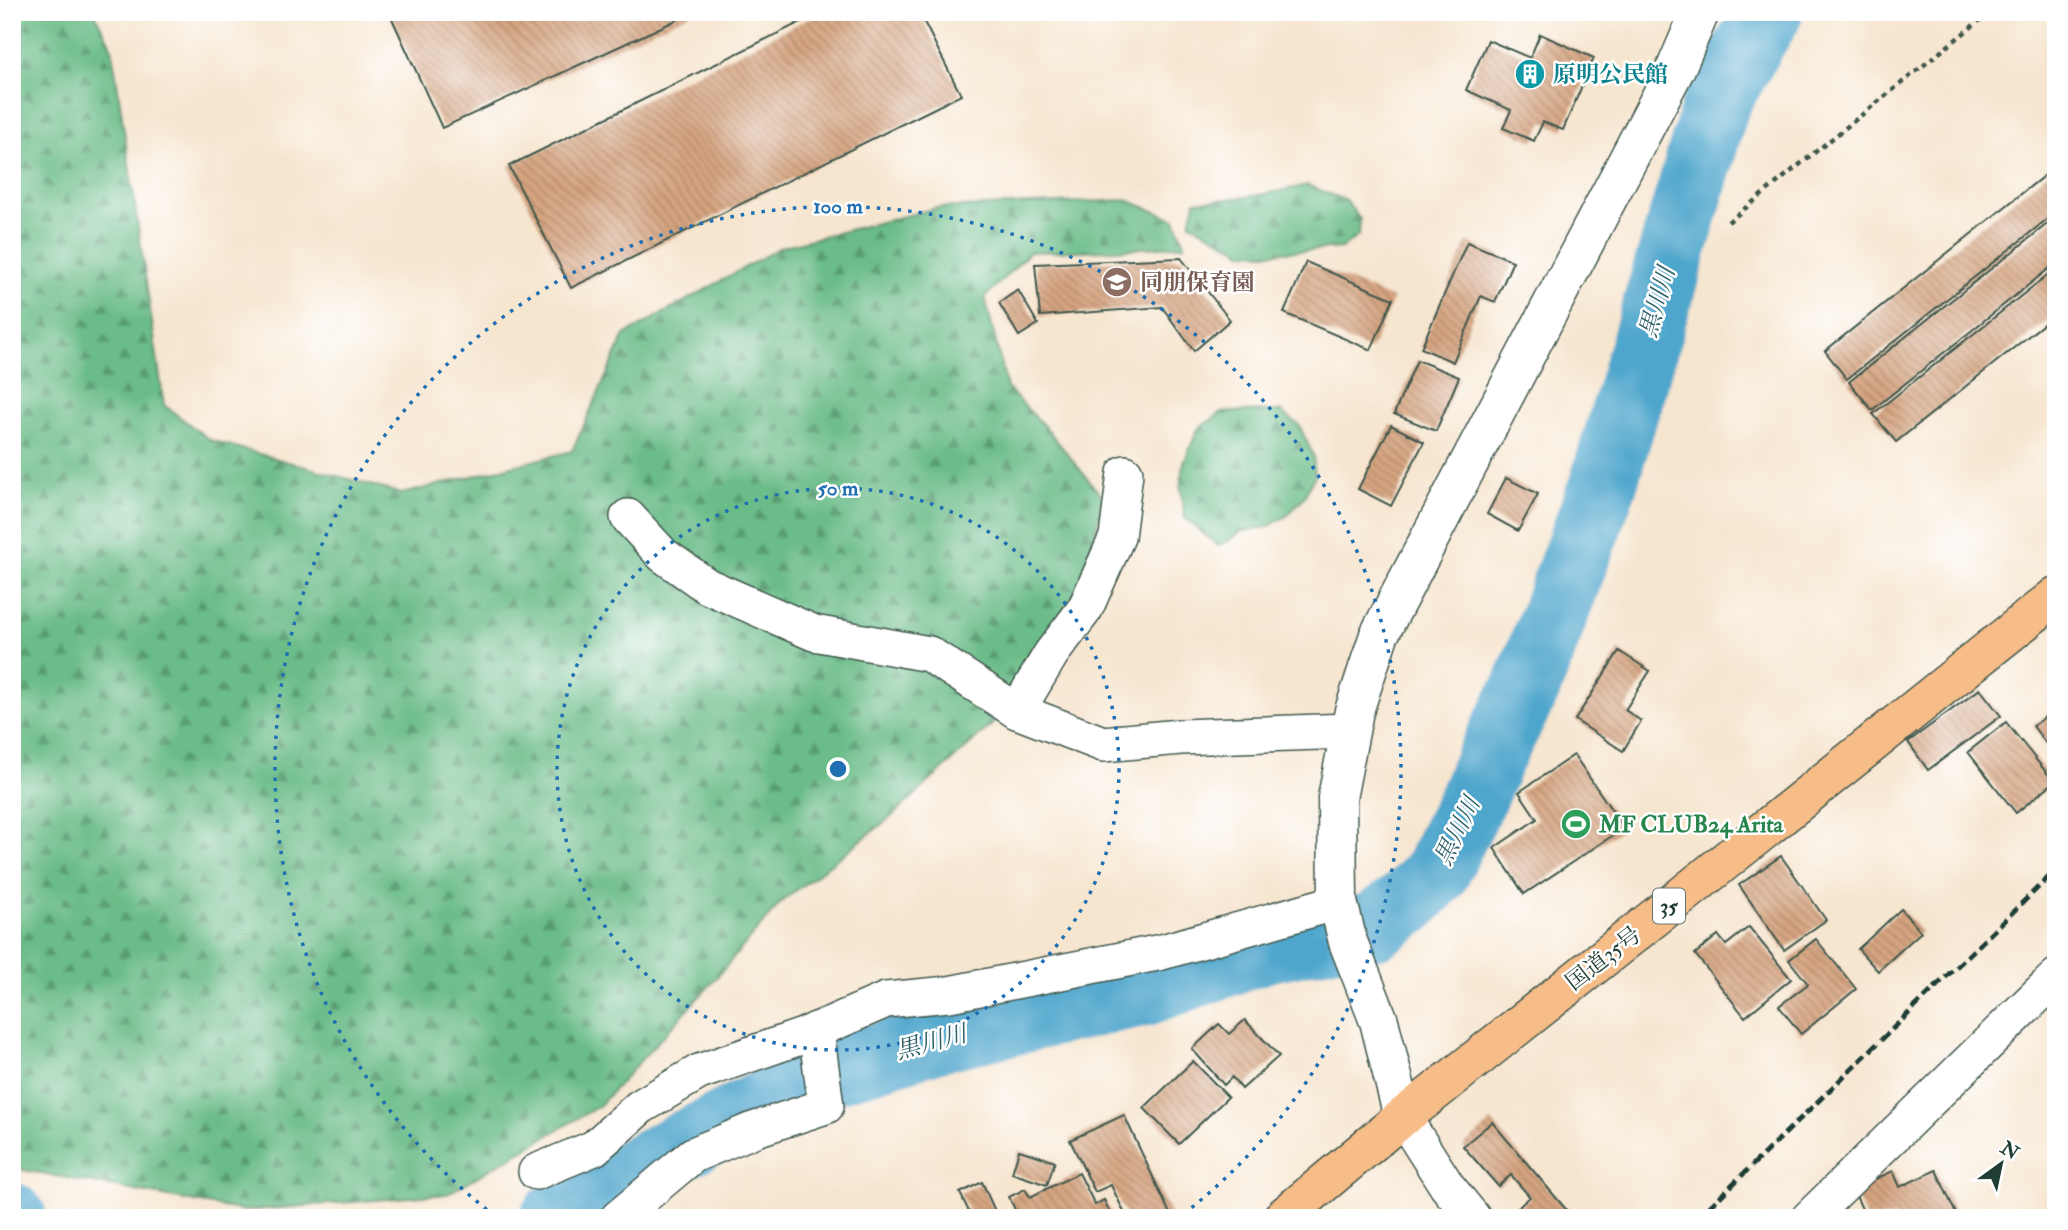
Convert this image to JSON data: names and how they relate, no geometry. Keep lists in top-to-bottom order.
{
  "streets": {
    "highway": ["35", "国道35号"]
  },
  "water": ["黒川川"],
  "places": {
    "building": ["原明公民館"],
    "school or university": ["同朋保育園"],
    "sports": ["MF CLUB24 Arita"]
  },
  "north": "top right",
  "rings": ["100 m", "50 m"]
}
